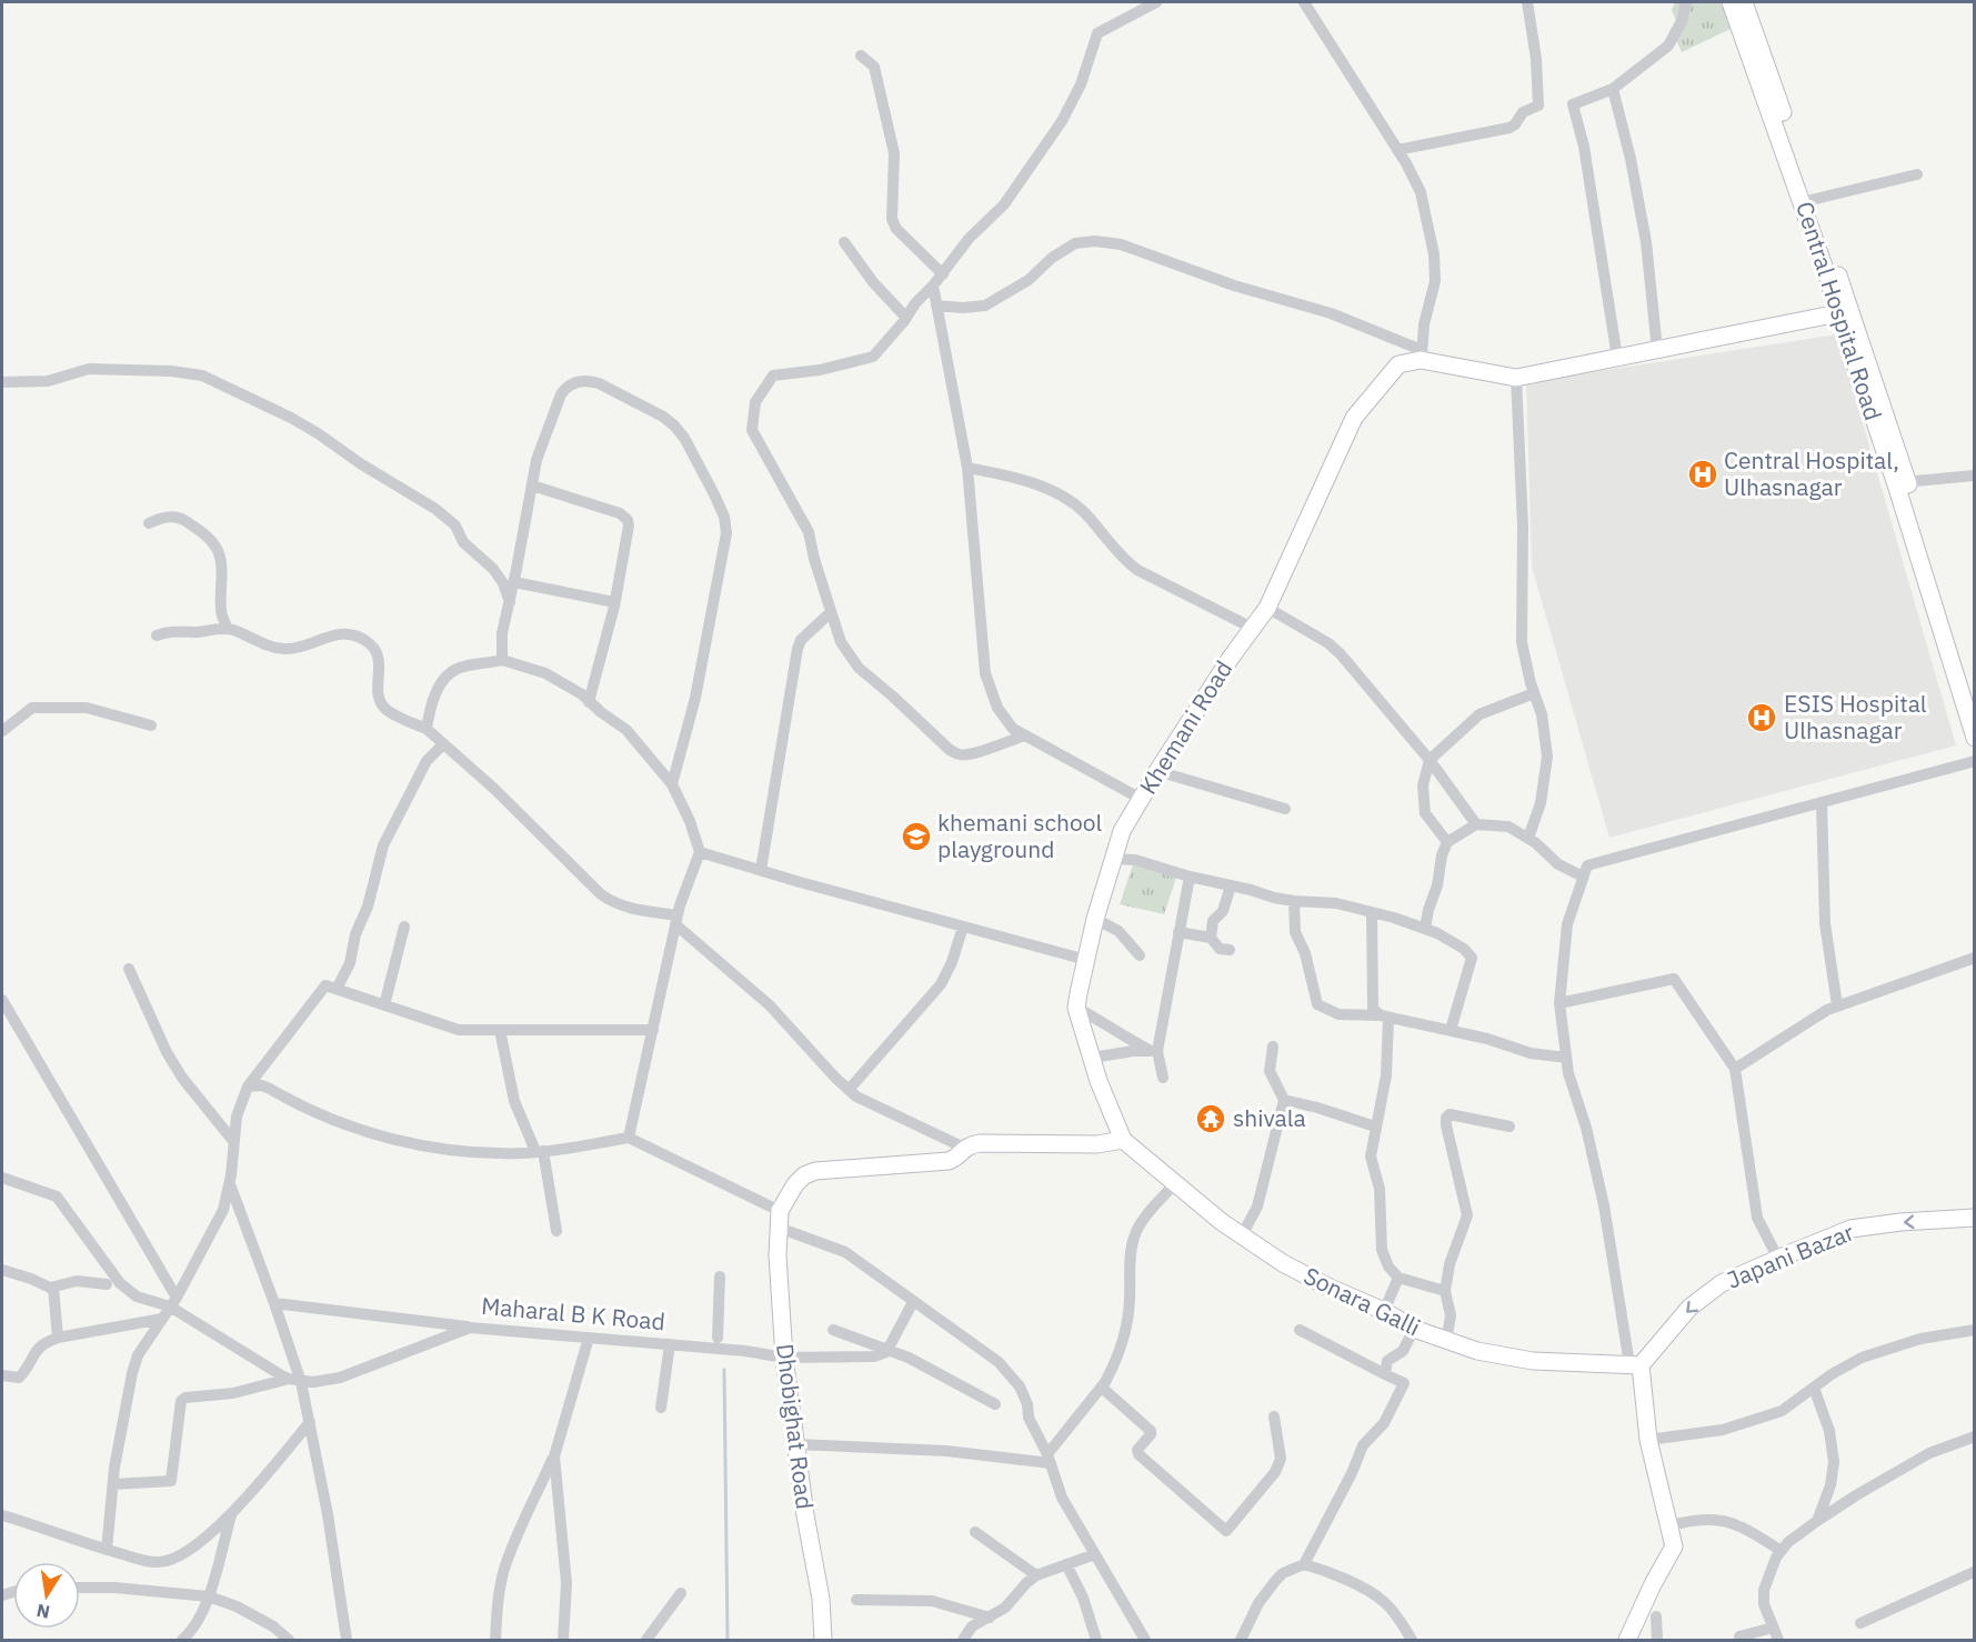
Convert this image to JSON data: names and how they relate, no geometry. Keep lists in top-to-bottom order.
{
  "streets": {
    "street": [
      "Central Hospital Road",
      "Khemani Road",
      "Japani Bazar",
      "Sonara Galli",
      "Maharal B K Road",
      "Dhobighat Road"
    ]
  },
  "crossings": [
    ["Khemani Road", "Sonara Galli"],
    ["Japani Bazar", "Sonara Galli"],
    ["Maharal B K Road", "Dhobighat Road"]
  ],
  "places": {
    "hospital": ["Central Hospital, Ulhasnagar", "ESIS Hospital Ulhasnagar"],
    "school or university": ["khemani school playground"],
    "temple": ["shivala"]
  },
  "north": "bottom"
}
